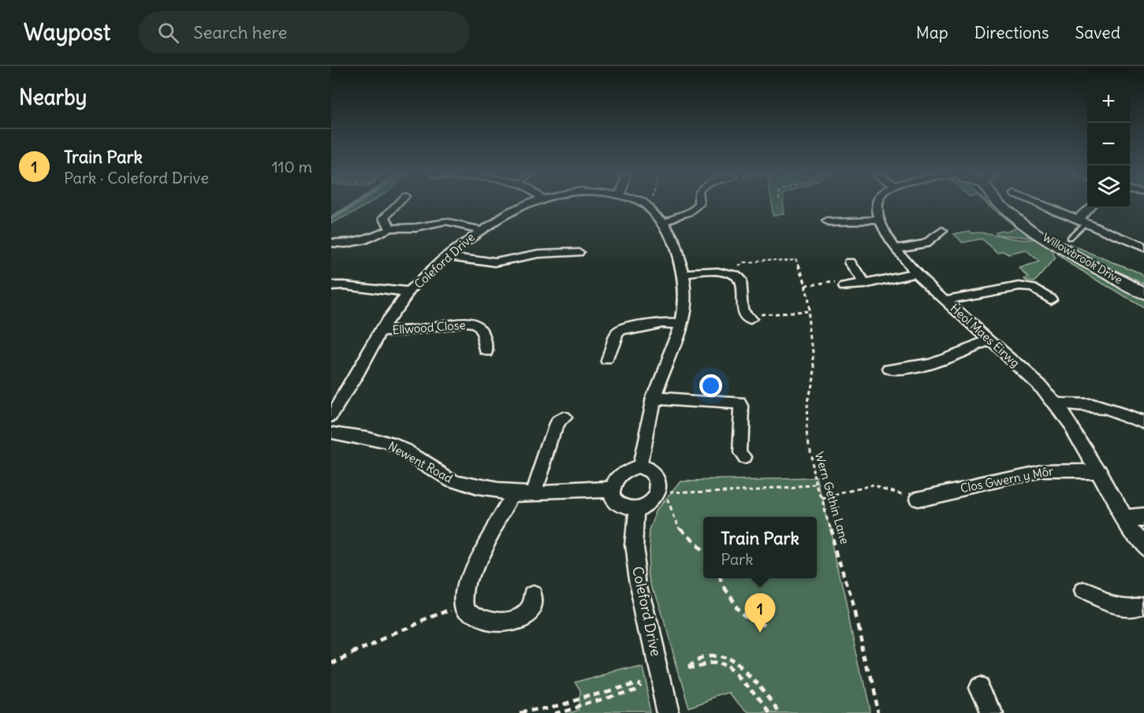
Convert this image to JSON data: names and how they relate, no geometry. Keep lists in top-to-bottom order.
{
  "streets": {
    "street": [
      "Willowbrook Drive",
      "Coleford Drive",
      "Ellwood Close",
      "Heol Maes Eirwg",
      "Newent Road",
      "Clos Gwern y Môr"
    ],
    "path": ["Wern Gethin Lane"]
  },
  "crossings": [
    ["Coleford Drive", "Ellwood Close"],
    ["Coleford Drive", "Newent Road"],
    ["Heol Maes Eirwg", "Clos Gwern y Môr"]
  ],
  "page": {
    "header": "Waypost",
    "search": "Search here",
    "nav": ["Map", "Directions", "Saved"],
    "heading": "Nearby",
    "map_buttons": ["+", "−"],
    "list": [
      {
        "mark": "1",
        "name": "Train Park",
        "note": "Park · Coleford Drive",
        "value": "110 m"
      }
    ],
    "popup": ["Train Park", "Park"],
    "pins": "1"
  }
}
